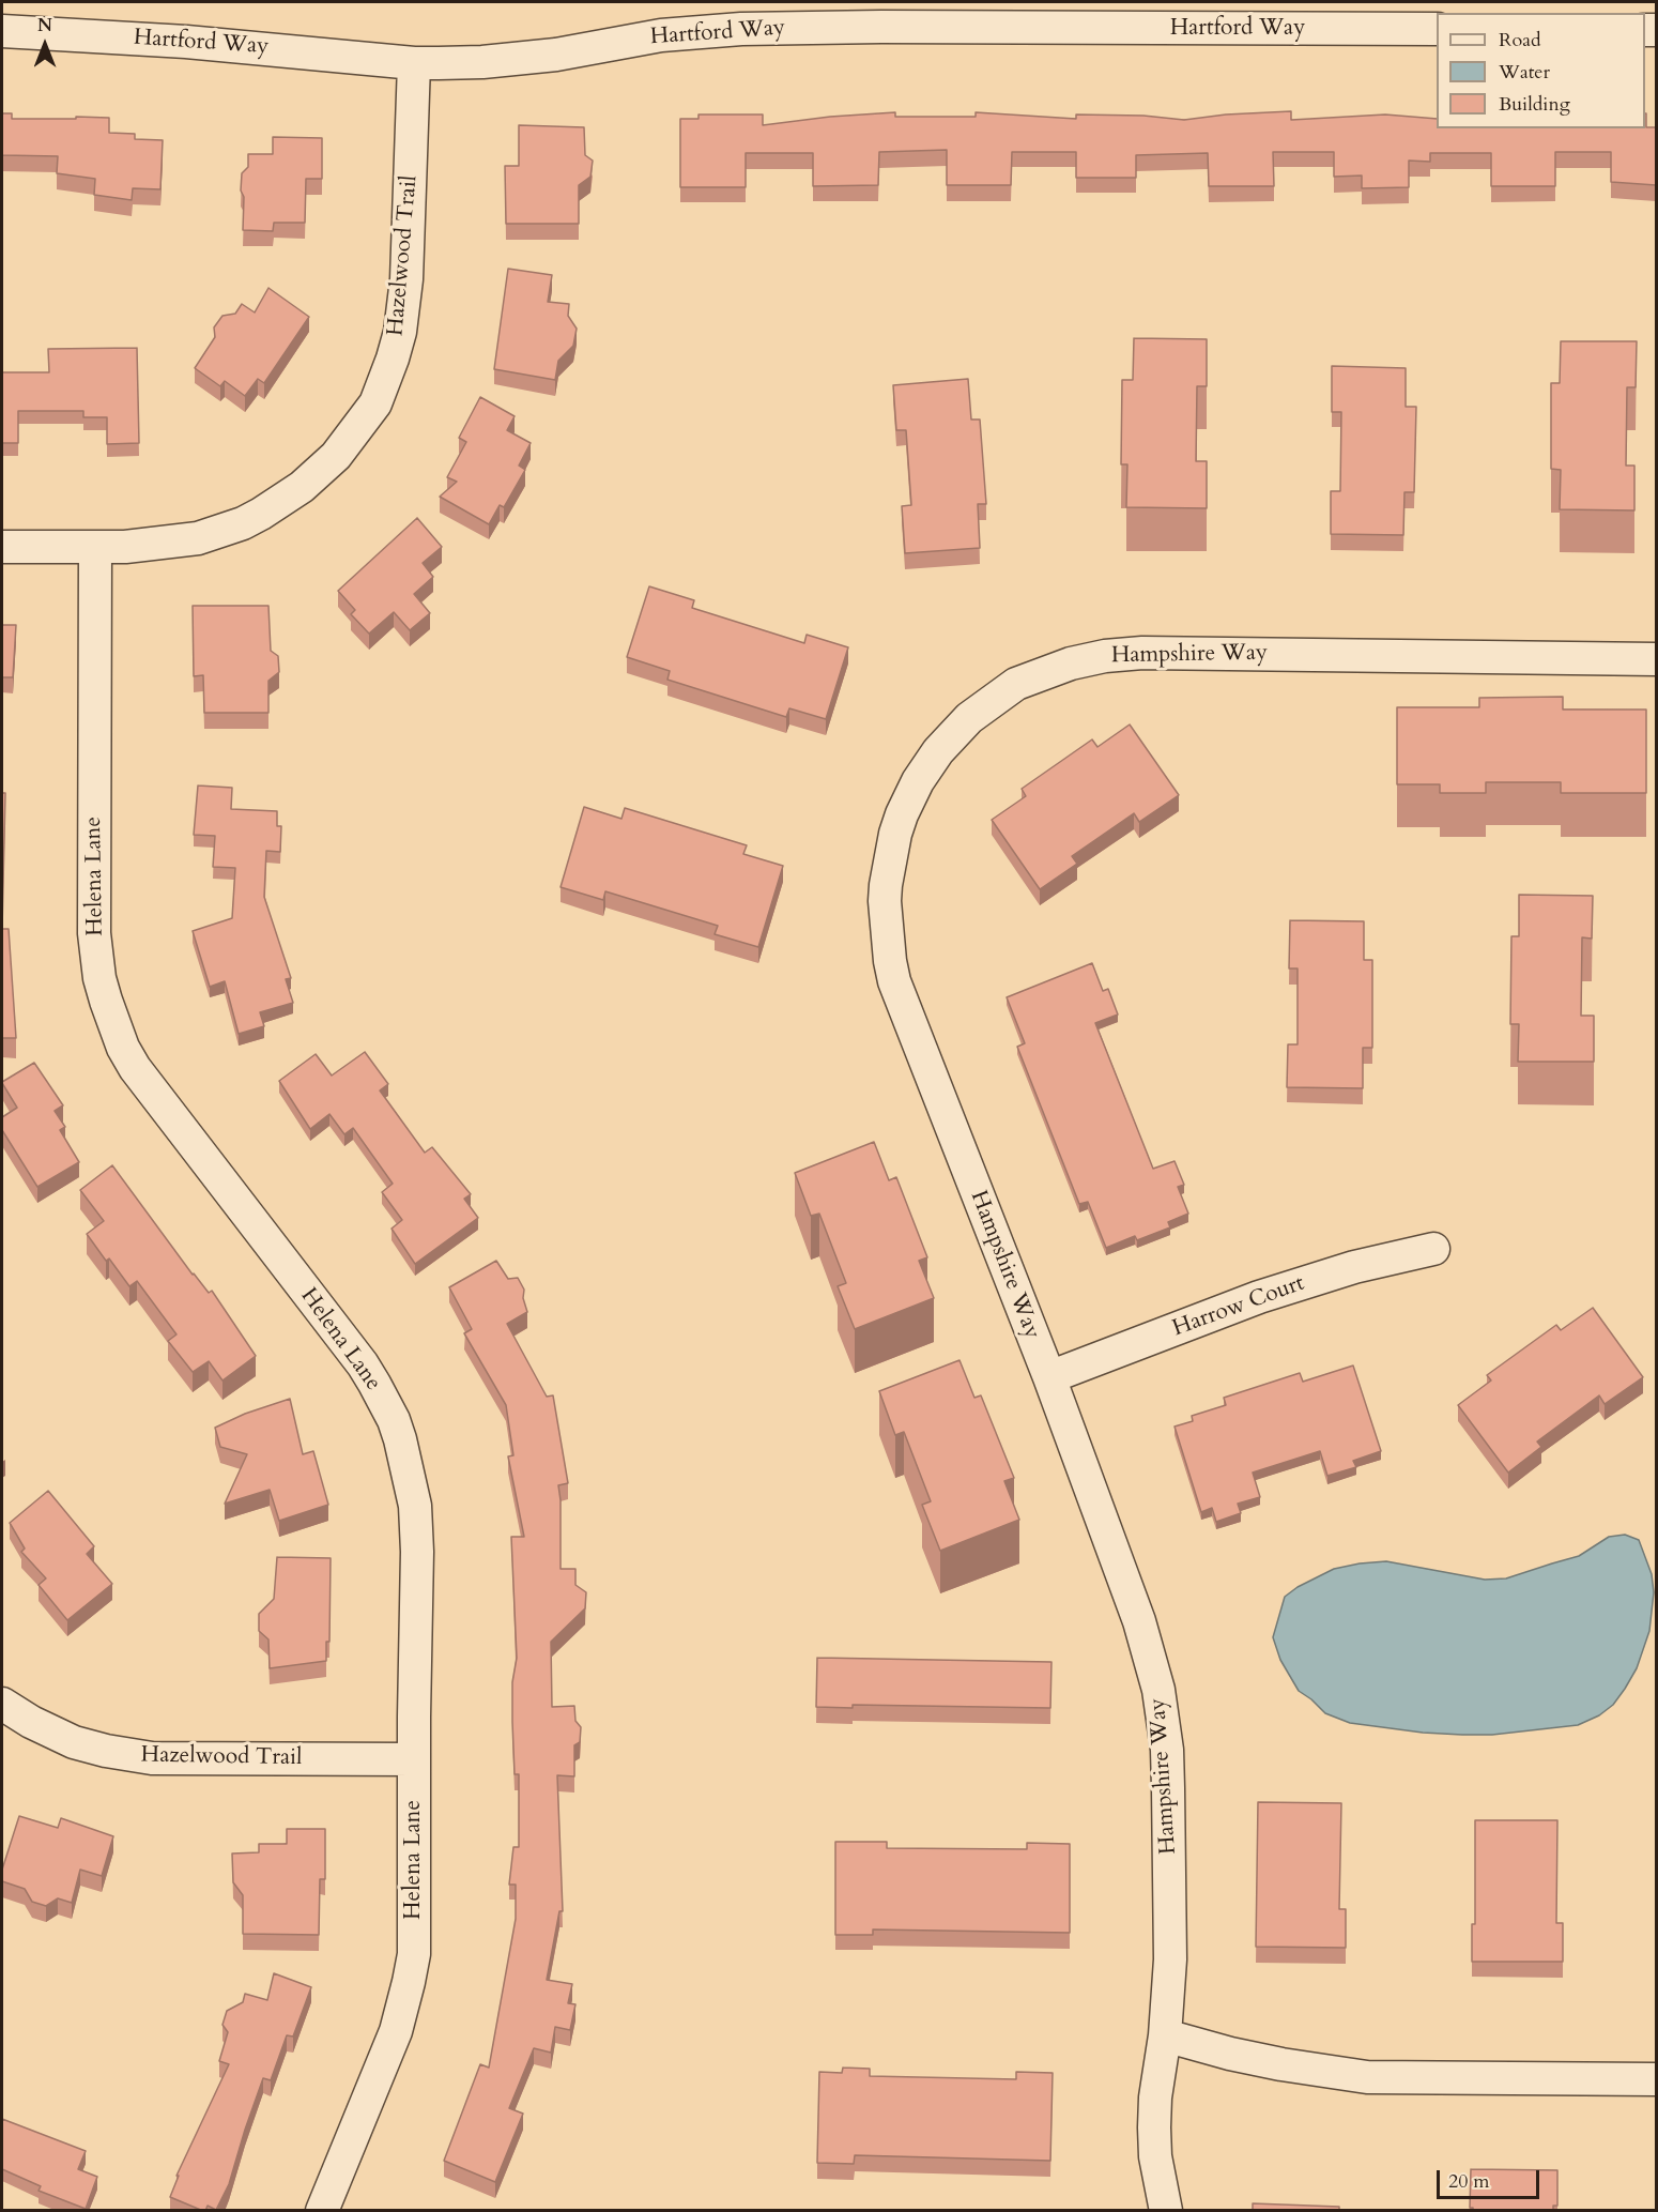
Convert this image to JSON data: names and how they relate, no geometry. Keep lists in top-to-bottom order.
{
  "streets": {
    "street": [
      "Hartford Way",
      "Hazelwood Trail",
      "Hampshire Way",
      "Helena Lane",
      "Harrow Court"
    ]
  },
  "crossings": [
    ["Hartford Way", "Hazelwood Trail"],
    ["Hazelwood Trail", "Helena Lane"],
    ["Hampshire Way", "Harrow Court"]
  ],
  "legend": ["Road", "Water", "Building"],
  "scale_bar": "20 m",
  "north": "top"
}
